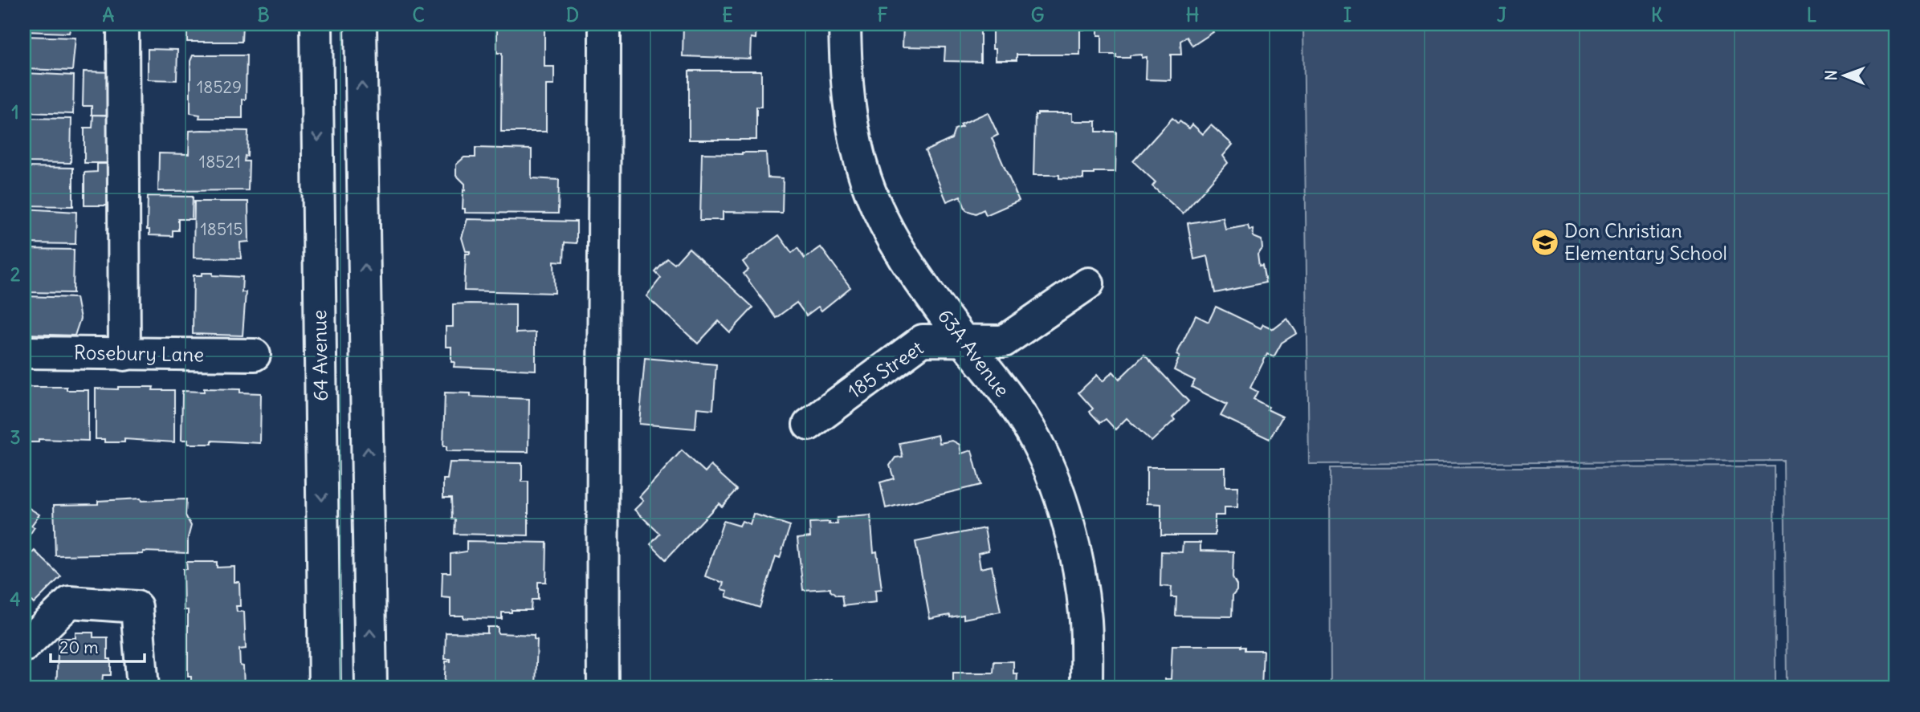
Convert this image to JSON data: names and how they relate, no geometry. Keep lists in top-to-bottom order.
{
  "streets": {
    "main road": [
      "63A Avenue",
      "Rosebury Lane",
      "64 Avenue",
      "185 Street"
    ]
  },
  "crossings": [
    ["63A Avenue", "185 Street"]
  ],
  "places": {
    "school or university": ["Don Christian Elementary School"]
  },
  "house_numbers": ["18529", "18521", "18515"],
  "scale_bar": "20 m",
  "north": "left",
  "grid": {
    "columns": [
      "A",
      "B",
      "C",
      "D",
      "E",
      "F",
      "G",
      "H",
      "I",
      "J",
      "K",
      "L"
    ],
    "rows": [
      "1",
      "2",
      "3",
      "4"
    ]
  }
}
